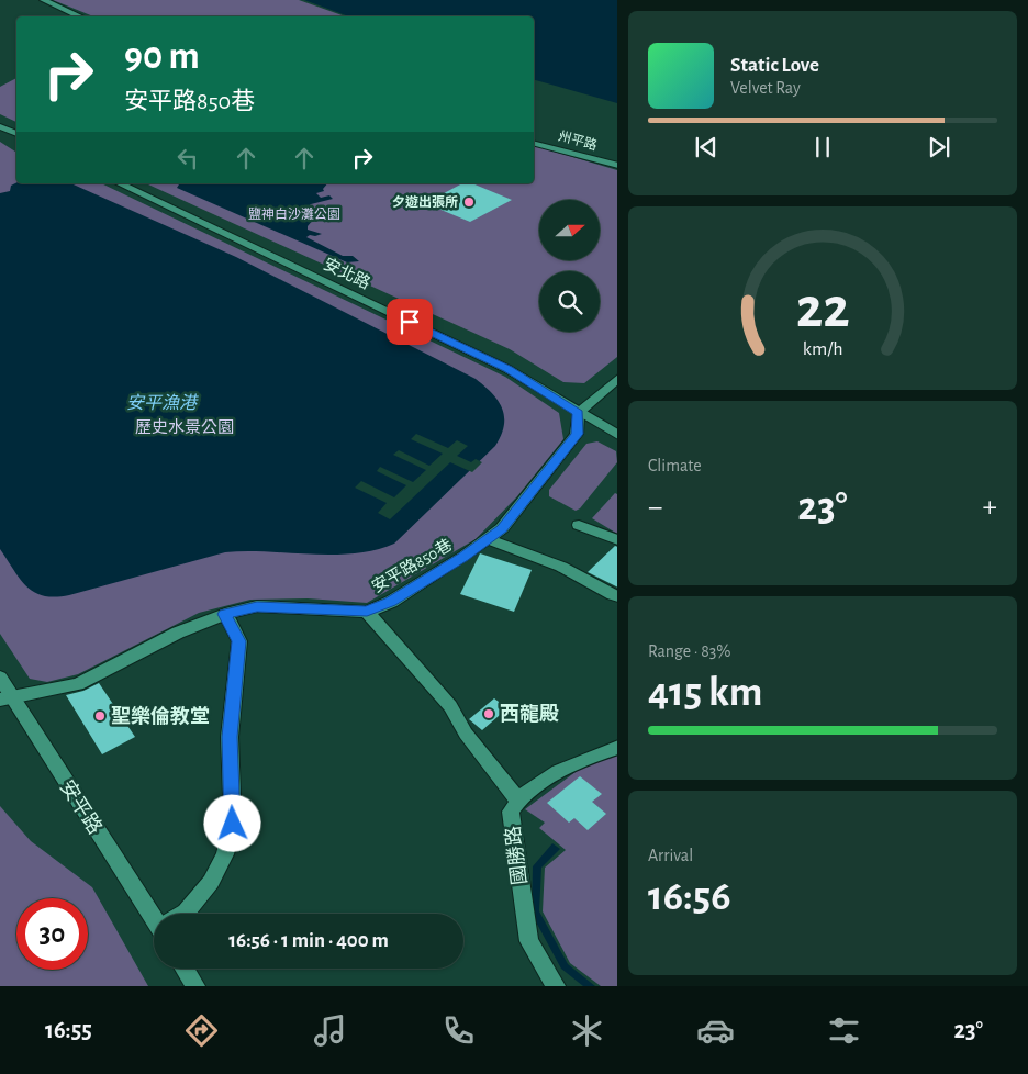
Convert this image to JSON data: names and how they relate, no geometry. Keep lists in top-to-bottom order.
{
  "streets": {
    "street": [
      "州平路",
      "安北路",
      "安平路850巷",
      "安平路",
      "國勝路"
    ]
  },
  "crossings": [
    ["安北路", "安平路850巷"],
    ["安平路850巷", "安平路"]
  ],
  "water": ["安平漁港"],
  "parks": ["鹽神白沙灘公園", "歷史水景公園"],
  "places": ["夕遊出張所", "西㡣殿", "聖樂倫教堂"],
  "north": "right",
  "page": {
    "turn": ["90 m", "安平路850巷"],
    "song": ["Static Love", "Velvet Ray"],
    "tile": [
      "Climate",
      ["Range · 83%", "415 km"],
      ["Arrival", "16:56"]
    ],
    "heat": ["−", "23°", "+"],
    "limit": "30",
    "trip": "16:56 · 1 min · 400 m",
    "tabs": ["16:55", "23°"],
    "gauge": ["22", "km/h"]
  }
}
